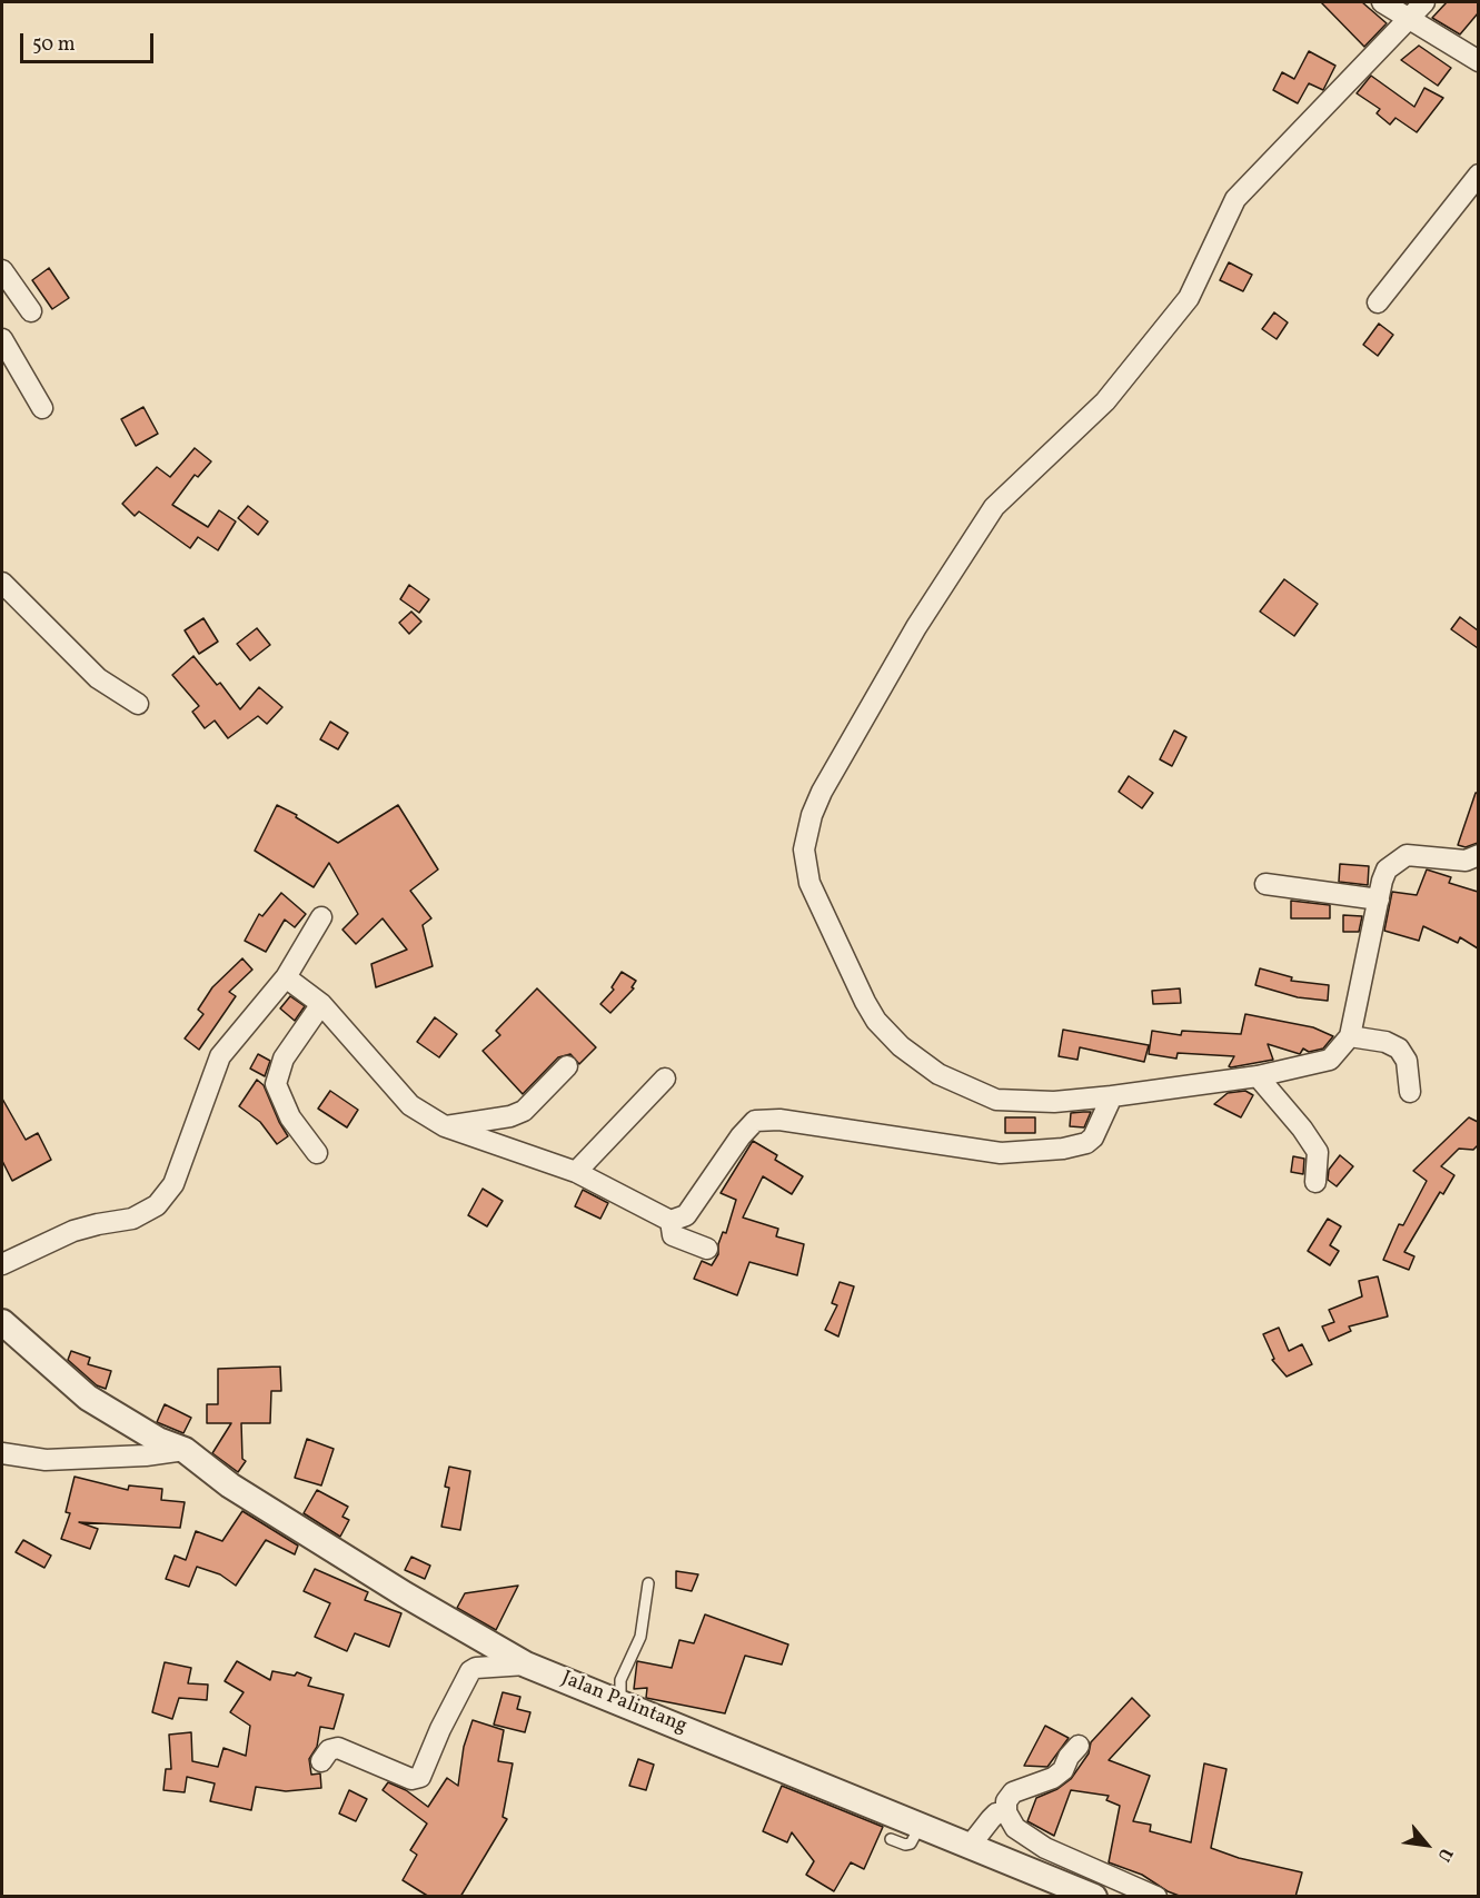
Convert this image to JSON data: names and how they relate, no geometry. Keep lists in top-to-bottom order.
{
  "streets": {
    "street": ["Jalan Palintang"]
  },
  "scale_bar": "50 m",
  "north": "bottom right"
}
